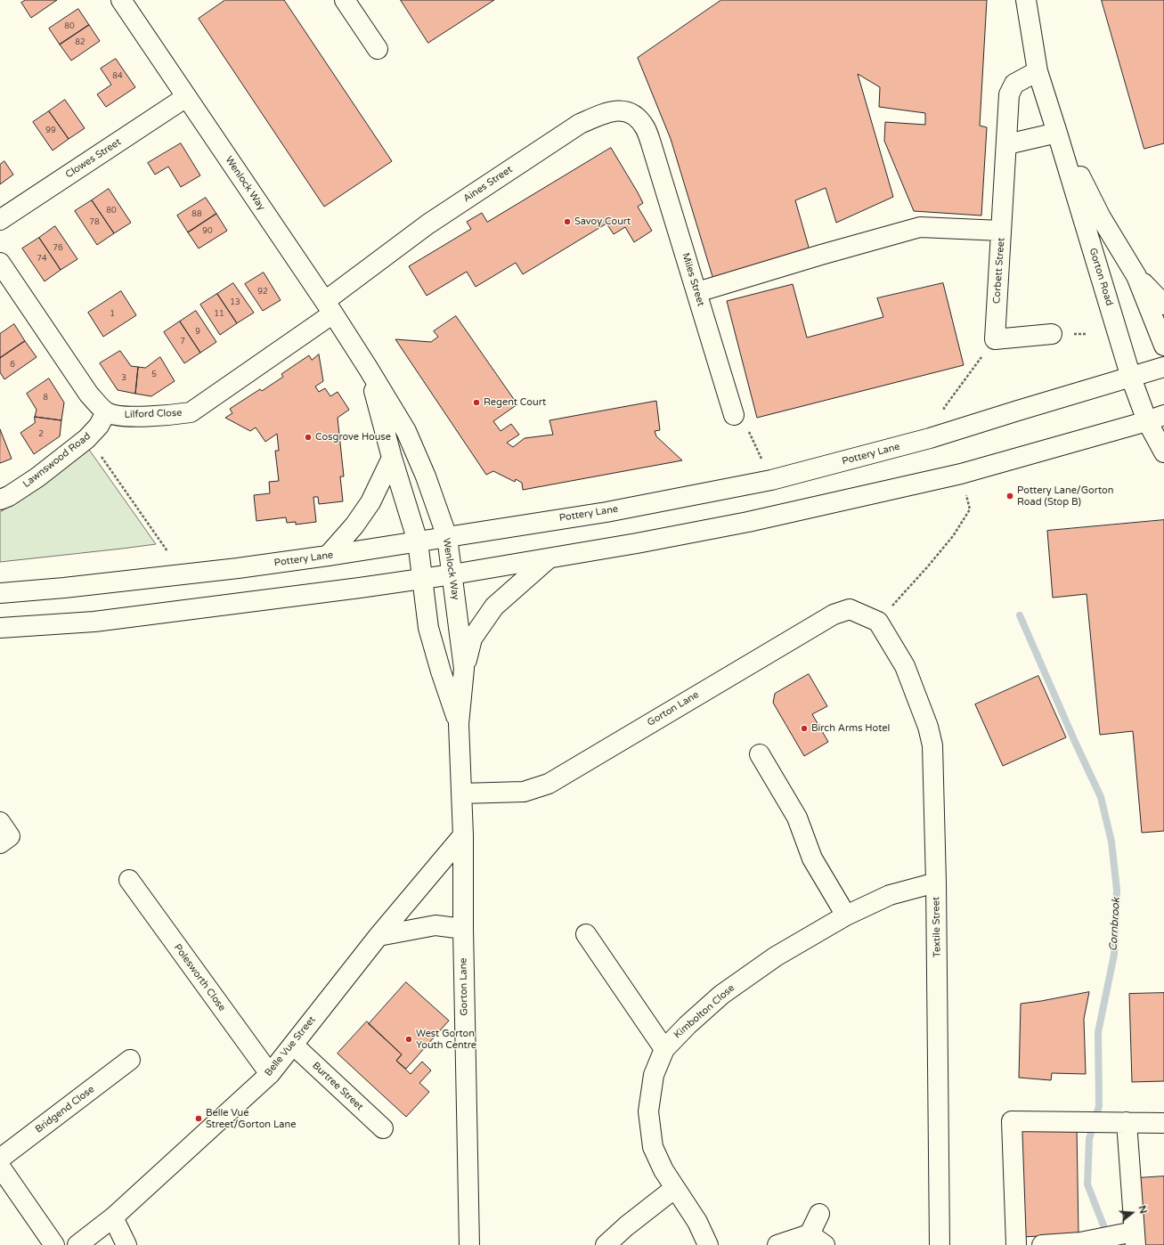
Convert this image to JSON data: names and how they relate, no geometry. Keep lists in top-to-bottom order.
{
  "streets": {
    "main road": [
      "Clowes Street",
      "Wenlock Way",
      "Aines Street",
      "Corbett Street",
      "Gorton Road",
      "Miles Street",
      "Lilford Close",
      "Pottery Lane",
      "Lawnswood Road",
      "Gorton Lane",
      "Textile Street",
      "Polesworth Close",
      "Kimbolton Close",
      "Belle Vue Street",
      "Burtree Street",
      "Bridgend Close"
    ]
  },
  "crossings": [
    ["Clowes Street", "Wenlock Way"],
    ["Wenlock Way", "Aines Street"],
    ["Wenlock Way", "Lilford Close"],
    ["Wenlock Way", "Pottery Lane"],
    ["Wenlock Way", "Gorton Lane"],
    ["Wenlock Way", "Belle Vue Street"],
    ["Aines Street", "Miles Street"],
    ["Aines Street", "Lilford Close"],
    ["Corbett Street", "Gorton Road"],
    ["Gorton Road", "Pottery Lane"],
    ["Lilford Close", "Lawnswood Road"],
    ["Gorton Lane", "Textile Street"],
    ["Gorton Lane", "Belle Vue Street"],
    ["Textile Street", "Kimbolton Close"],
    ["Polesworth Close", "Belle Vue Street"],
    ["Belle Vue Street", "Burtree Street"]
  ],
  "water": ["Cornbrook"],
  "places": [
    "Savoy Court",
    "Regent Court",
    "Cosgrove House",
    "Pottery Lane/Gorton Road (Stop B)",
    "Birch Arms Hotel",
    "West Gorton Youth Centre",
    "Belle Vue Street/Gorton Lane"
  ],
  "house_numbers": [
    "80",
    "82",
    "84",
    "99",
    "80",
    "88",
    "78",
    "90",
    "76",
    "74",
    "92",
    "13",
    "1",
    "11",
    "9",
    "7",
    "6",
    "5",
    "3",
    "8",
    "2"
  ],
  "north": "right"
}
